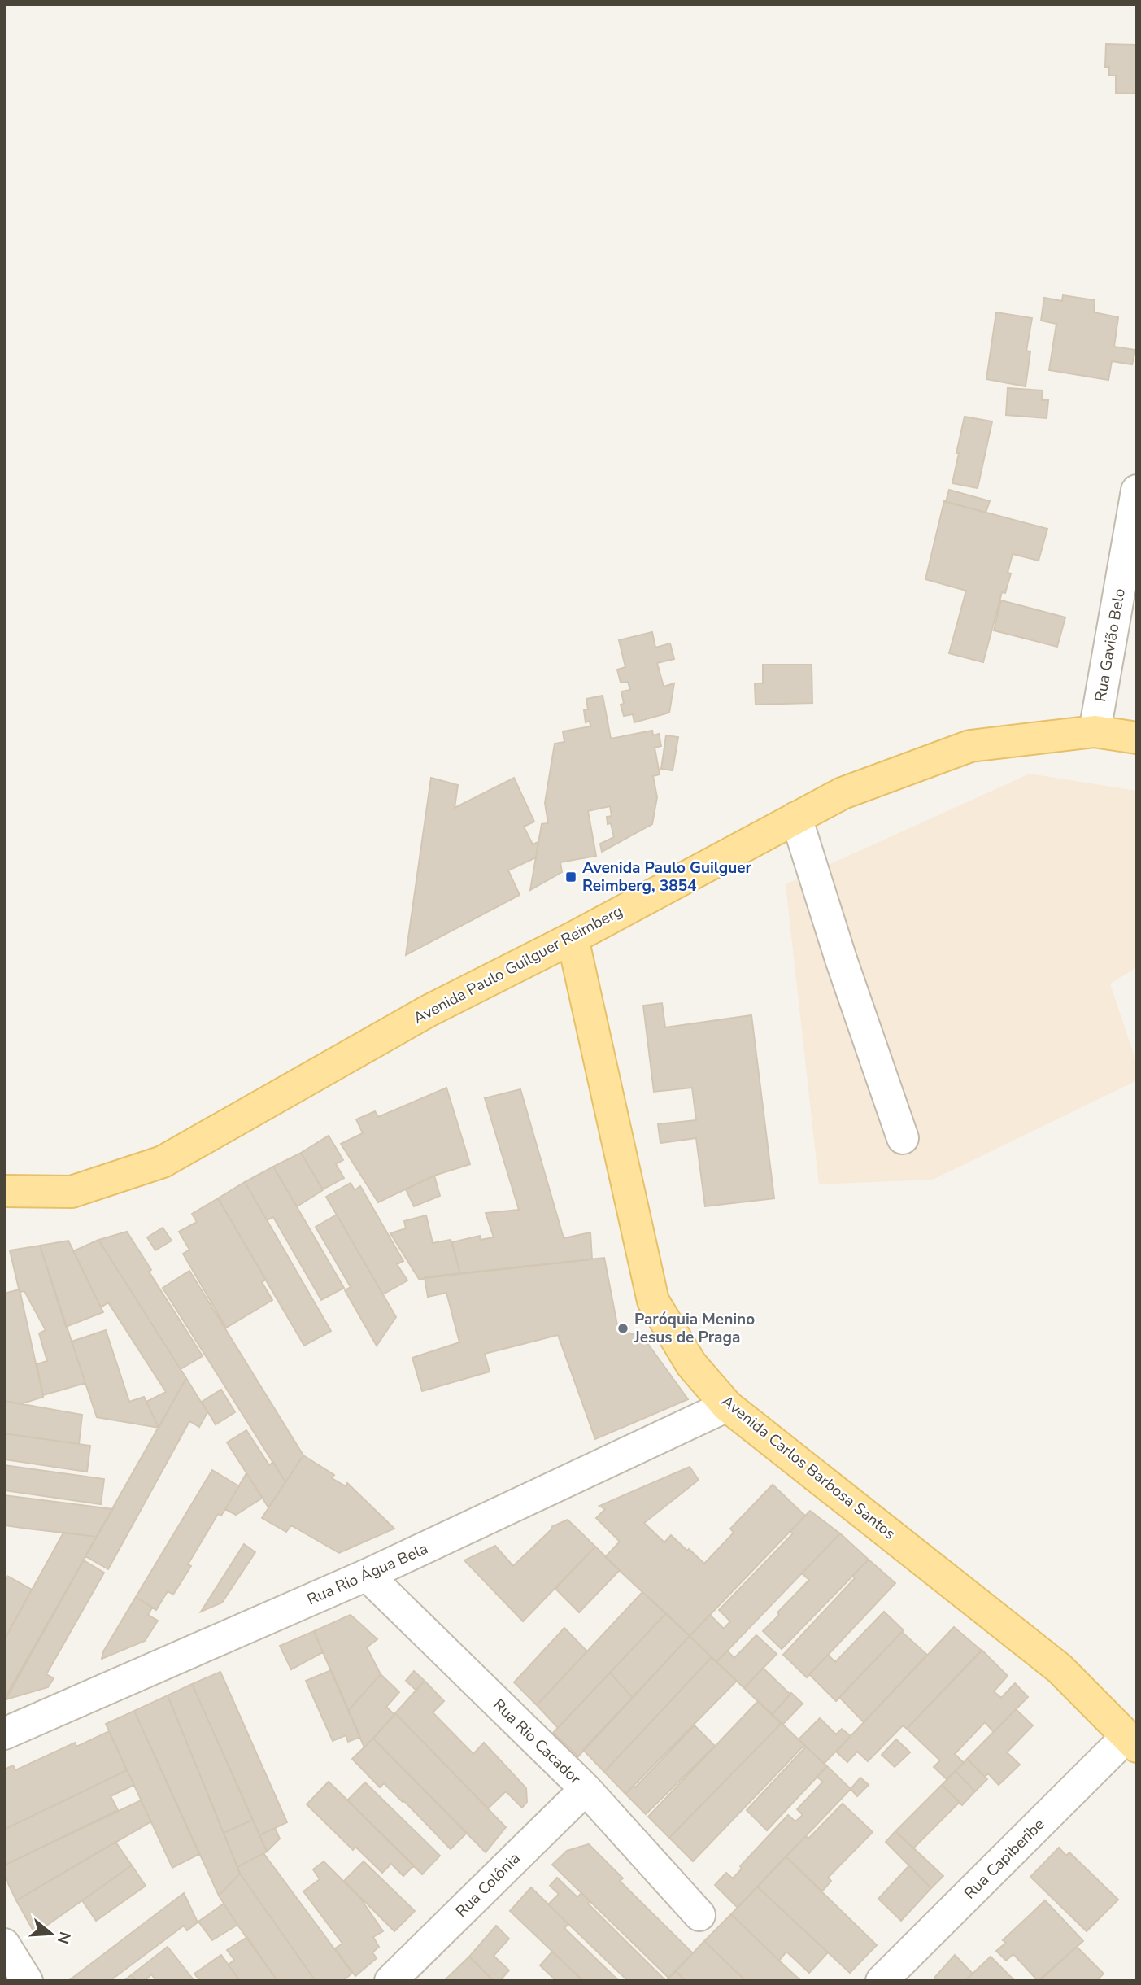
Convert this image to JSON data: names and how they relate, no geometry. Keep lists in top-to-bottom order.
{
  "streets": {
    "main road": ["Avenida Paulo Guilguer Reimberg", "Avenida Carlos Barbosa Santos"],
    "street": [
      "Rua Gavião Belo",
      "Rua Rio Água Bela",
      "Rua Rio Cacador",
      "Rua Capiberibe",
      "Rua Colônia"
    ]
  },
  "crossings": [
    ["Rua Gavião Belo", "Avenida Paulo Guilguer Reimberg"],
    ["Avenida Paulo Guilguer Reimberg", "Avenida Carlos Barbosa Santos"],
    ["Avenida Carlos Barbosa Santos", "Rua Rio Água Bela"],
    ["Avenida Carlos Barbosa Santos", "Rua Capiberibe"],
    ["Rua Rio Água Bela", "Rua Rio Cacador"],
    ["Rua Rio Cacador", "Rua Colônia"]
  ],
  "places": {
    "transit": ["Avenida Paulo Guilguer Reimberg, 3854"],
    "other": ["Paróquia Menino Jesus de Praga"]
  },
  "north": "right"
}
